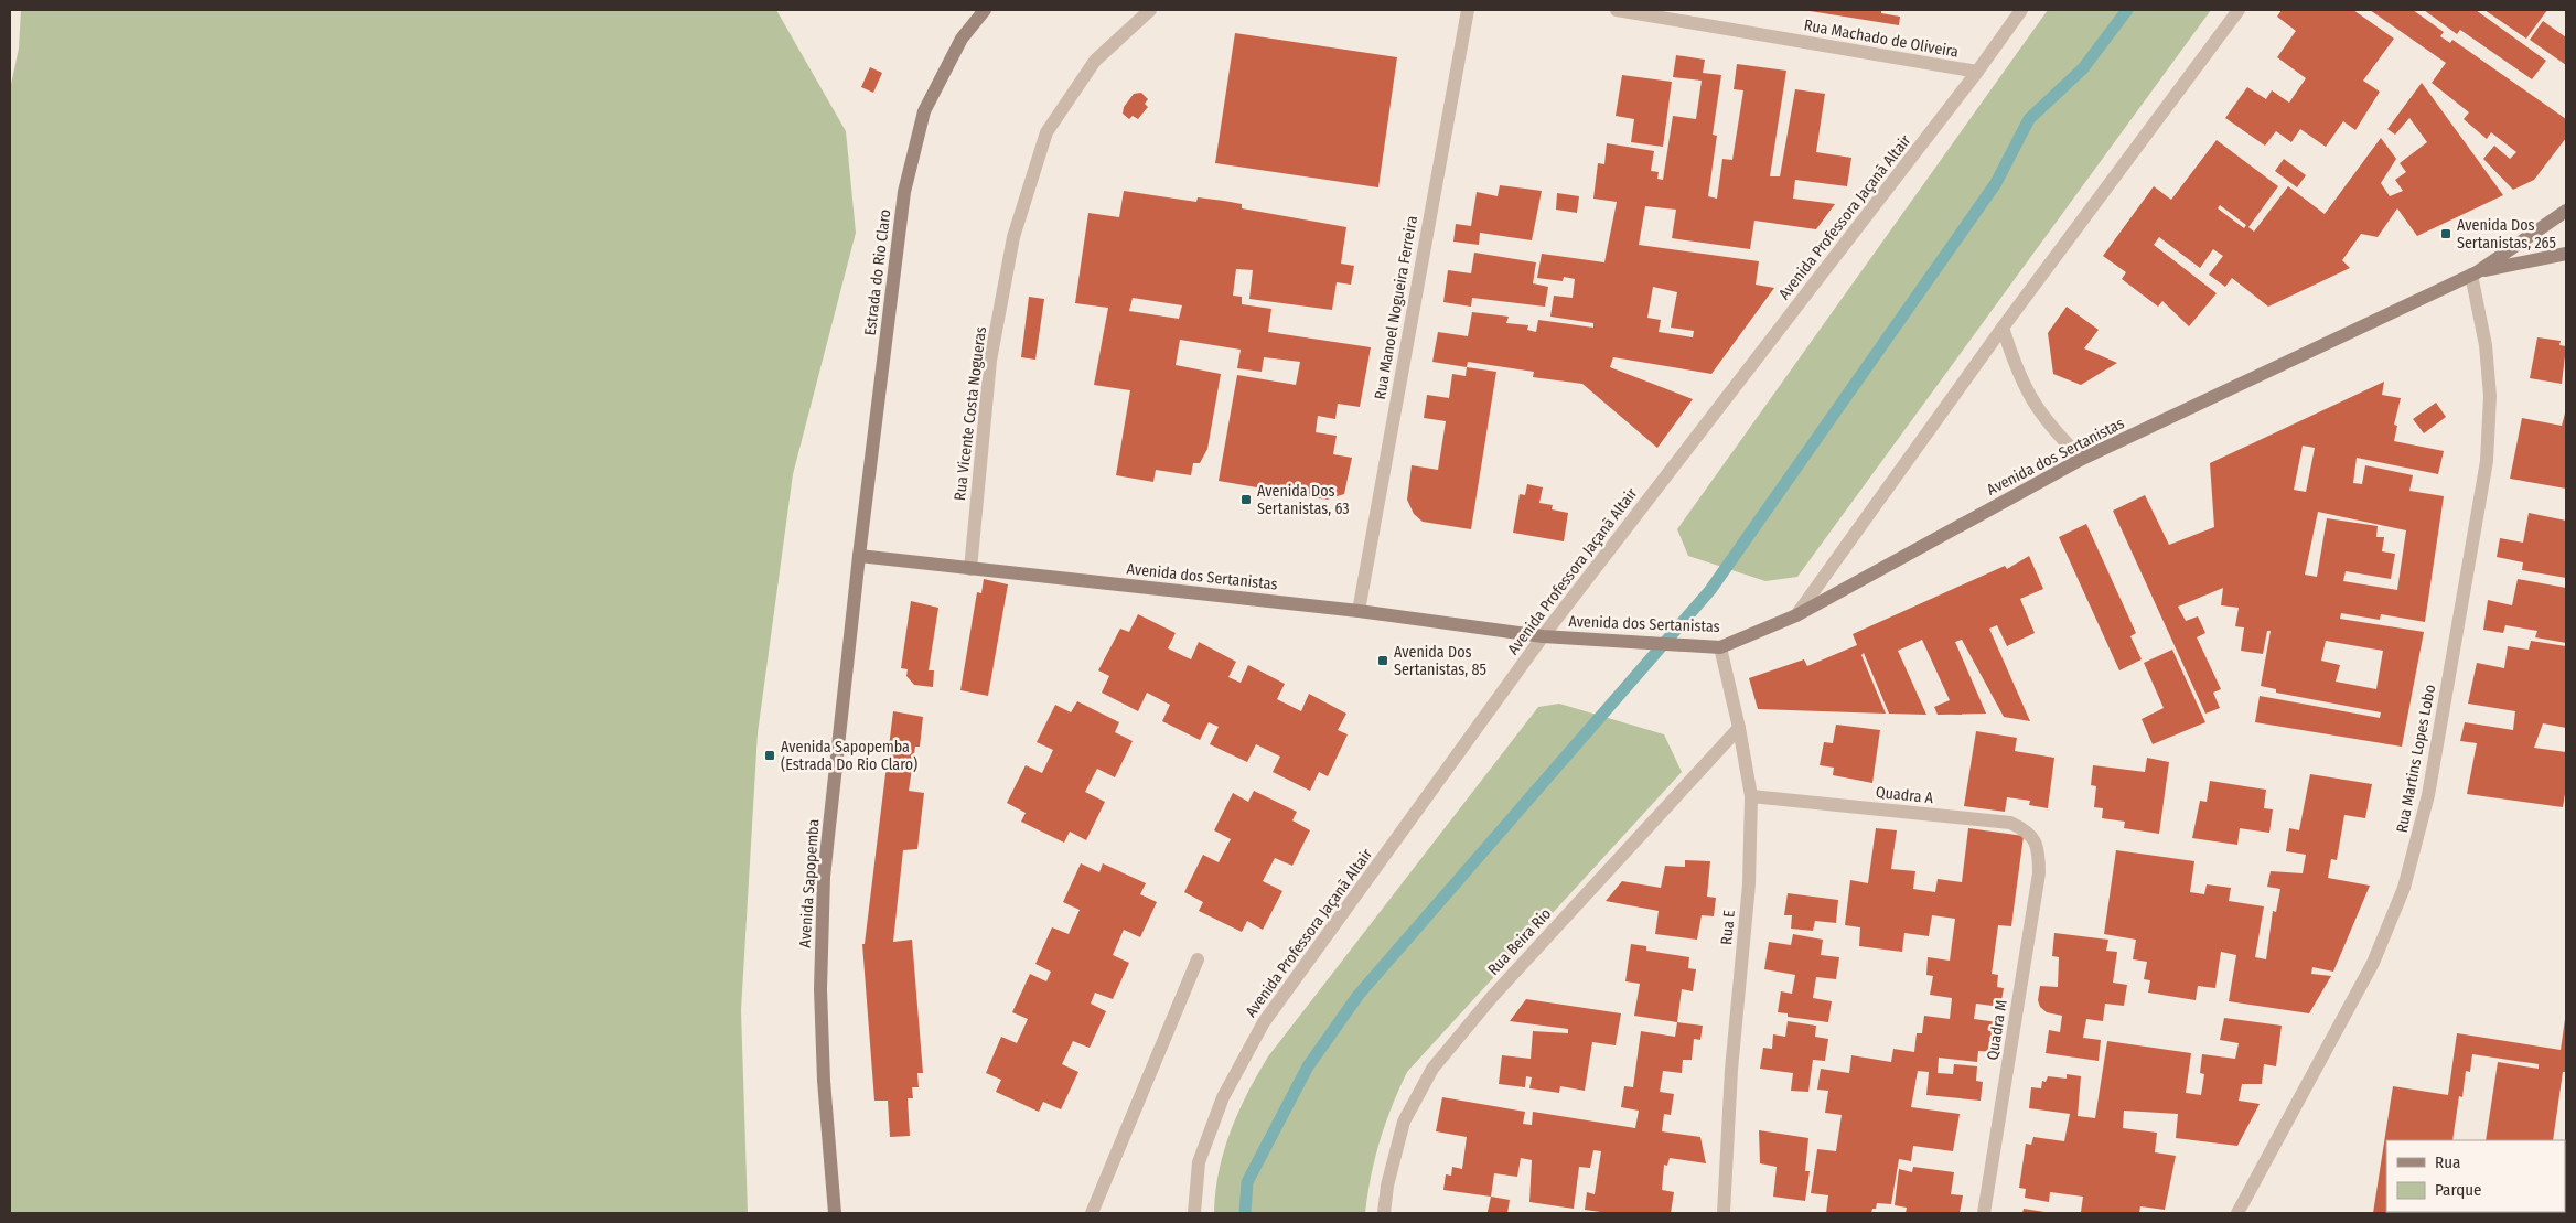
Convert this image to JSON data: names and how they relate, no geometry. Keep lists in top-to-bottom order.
{
  "streets": {
    "main road": ["Estrada do Rio Claro", "Avenida dos Sertanistas", "Avenida Sapopemba"],
    "street": [
      "Rua Machado de Oliveira",
      "Avenida Professora Jaçanã Altair",
      "Rua Manoel Nogueira Ferreira",
      "Rua Vicente Costa Nogueras",
      "Rua Martins Lopes Lobo",
      "Quadra A",
      "Rua E",
      "Rua Beira Rio",
      "Quadra M"
    ]
  },
  "crossings": [
    ["Rua Machado de Oliveira", "Avenida Professora Jaçanã Altair"],
    ["Avenida Professora Jaçanã Altair", "Avenida dos Sertanistas"],
    ["Estrada do Rio Claro", "Avenida dos Sertanistas"],
    ["Estrada do Rio Claro", "Avenida Sapopemba"],
    ["Rua Manoel Nogueira Ferreira", "Avenida dos Sertanistas"],
    ["Rua Vicente Costa Nogueras", "Avenida dos Sertanistas"],
    ["Avenida dos Sertanistas", "Rua Martins Lopes Lobo"],
    ["Avenida dos Sertanistas", "Avenida Sapopemba"],
    ["Avenida dos Sertanistas", "Rua E"],
    ["Quadra A", "Rua E"],
    ["Quadra A", "Quadra M"],
    ["Rua E", "Rua Beira Rio"]
  ],
  "places": {
    "transit": [
      "Avenida Dos Sertanistas, 265",
      "Avenida Dos Sertanistas, 63",
      "Avenida Dos Sertanistas, 85",
      "Avenida Sapopemba (Estrada Do Rio Claro)"
    ]
  },
  "legend": ["Rua", "Parque"]
}
